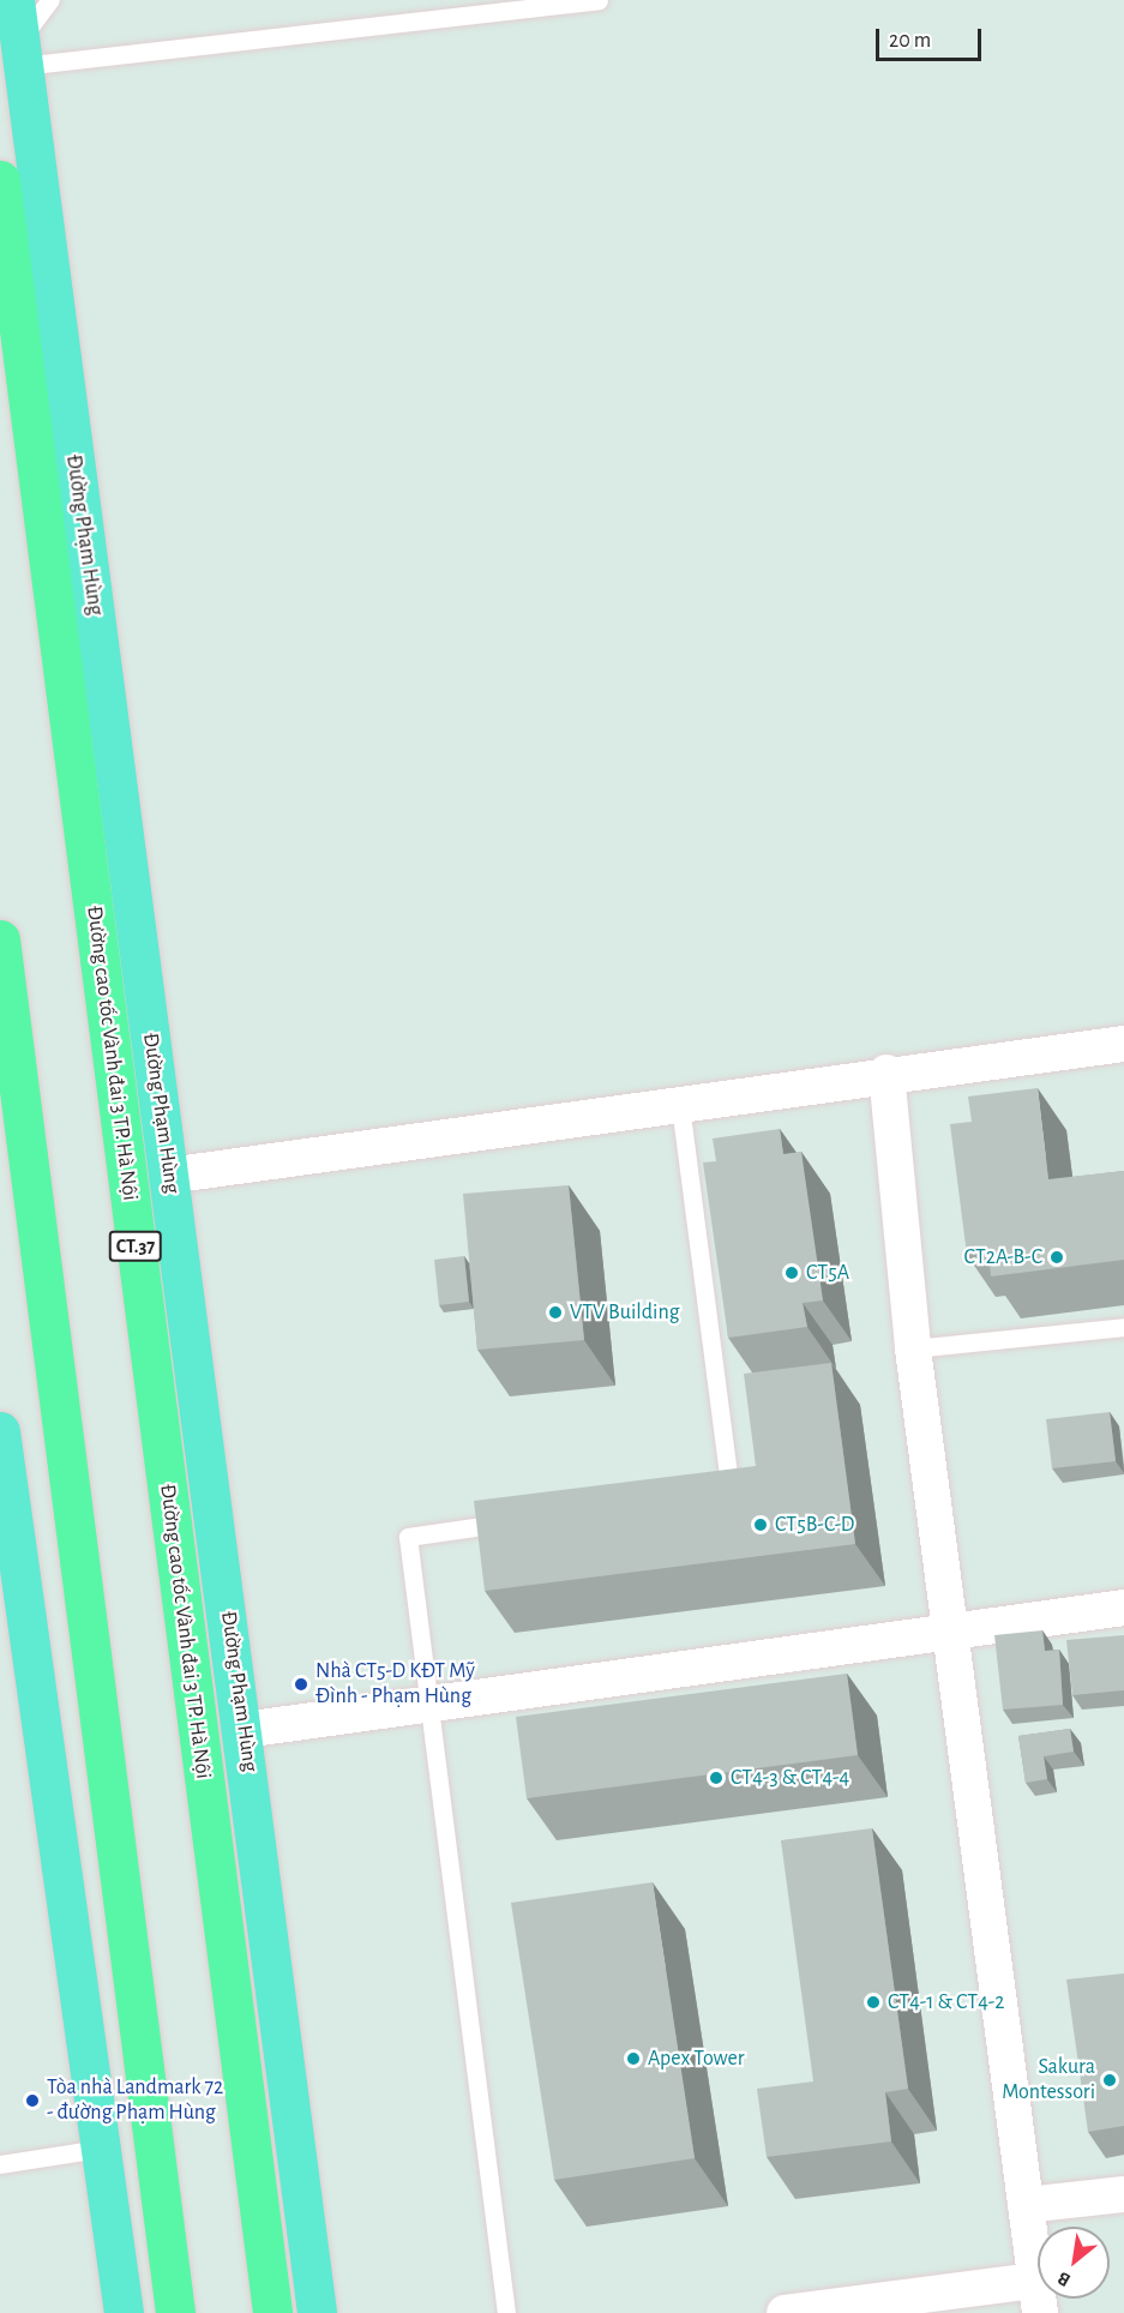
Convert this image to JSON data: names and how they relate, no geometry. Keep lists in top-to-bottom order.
{
  "streets": {
    "highway": ["Đường cao tốc Vành đai 3 TP. Hà Nội", "CT.37"],
    "main road": ["Đường Phạm Hùng"]
  },
  "places": [
    "CT2A-B-C",
    "CT5A",
    "VTV Building",
    "CT5B-C-D",
    "Nhà CT5-D KĐT Mỹ Đình - Phạm Hùng",
    "CT4-3 & CT4-4",
    "CT4-1 & CT4-2",
    "Apex Tower",
    "Sakura Montessori",
    "Tòa nhà Landmark 72 - đường Phạm Hùng"
  ],
  "scale_bar": "20 m",
  "north": "bottom left"
}
